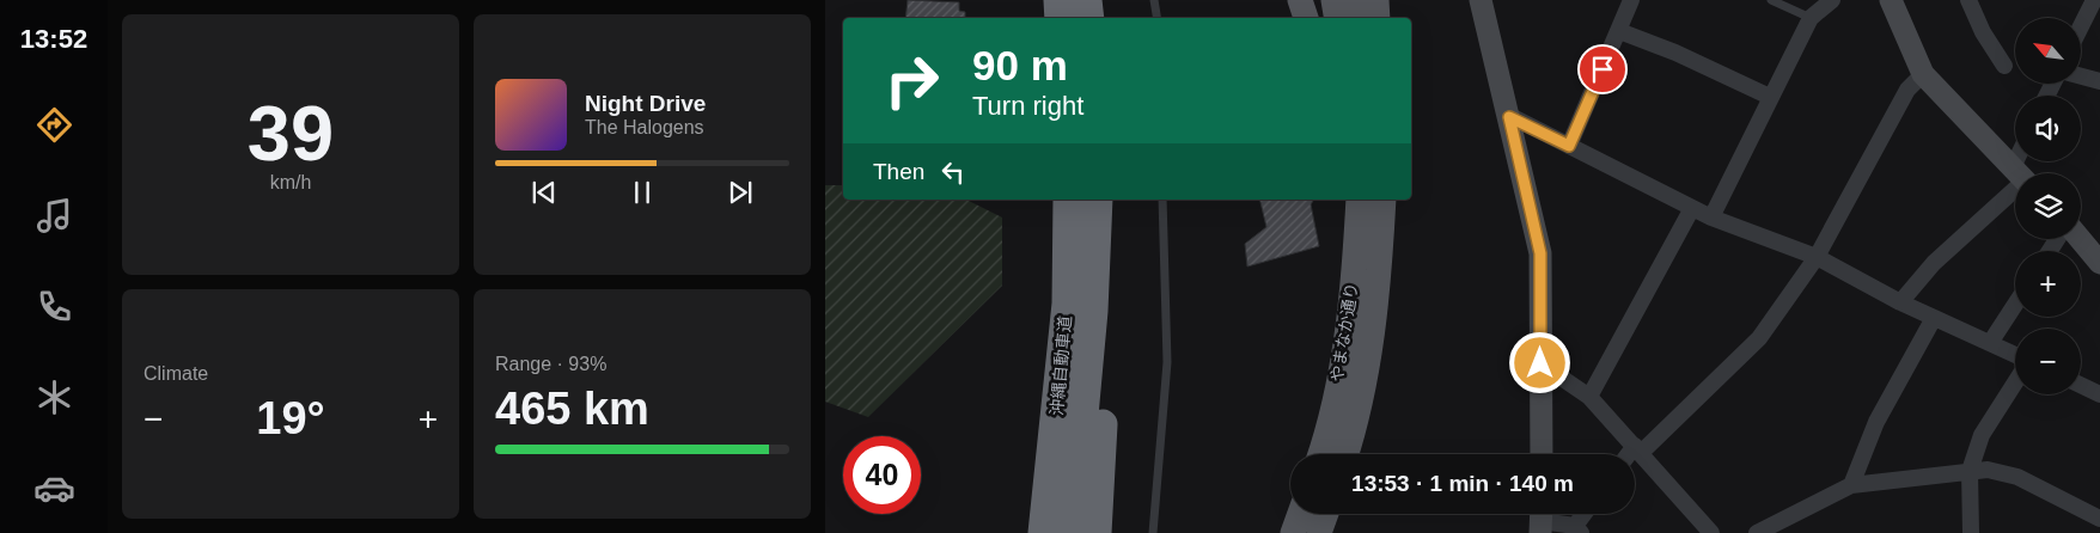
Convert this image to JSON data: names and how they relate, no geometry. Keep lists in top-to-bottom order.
{
  "streets": {
    "highway": ["沖縄自動車道"],
    "main road": ["やまなか通り"]
  },
  "north": "top left",
  "page": {
    "tabs": "13:52",
    "tile": [
      ["39", "km/h"],
      "Climate",
      ["Range · 93%", "465 km"]
    ],
    "map_buttons": ["+", "−"],
    "turn": ["90 m", "Turn right"],
    "song": ["Night Drive", "The Halogens"],
    "then": "Then",
    "heat": ["−", "19°", "+"],
    "limit": "40",
    "trip": "13:53 · 1 min · 140 m"
  }
}
